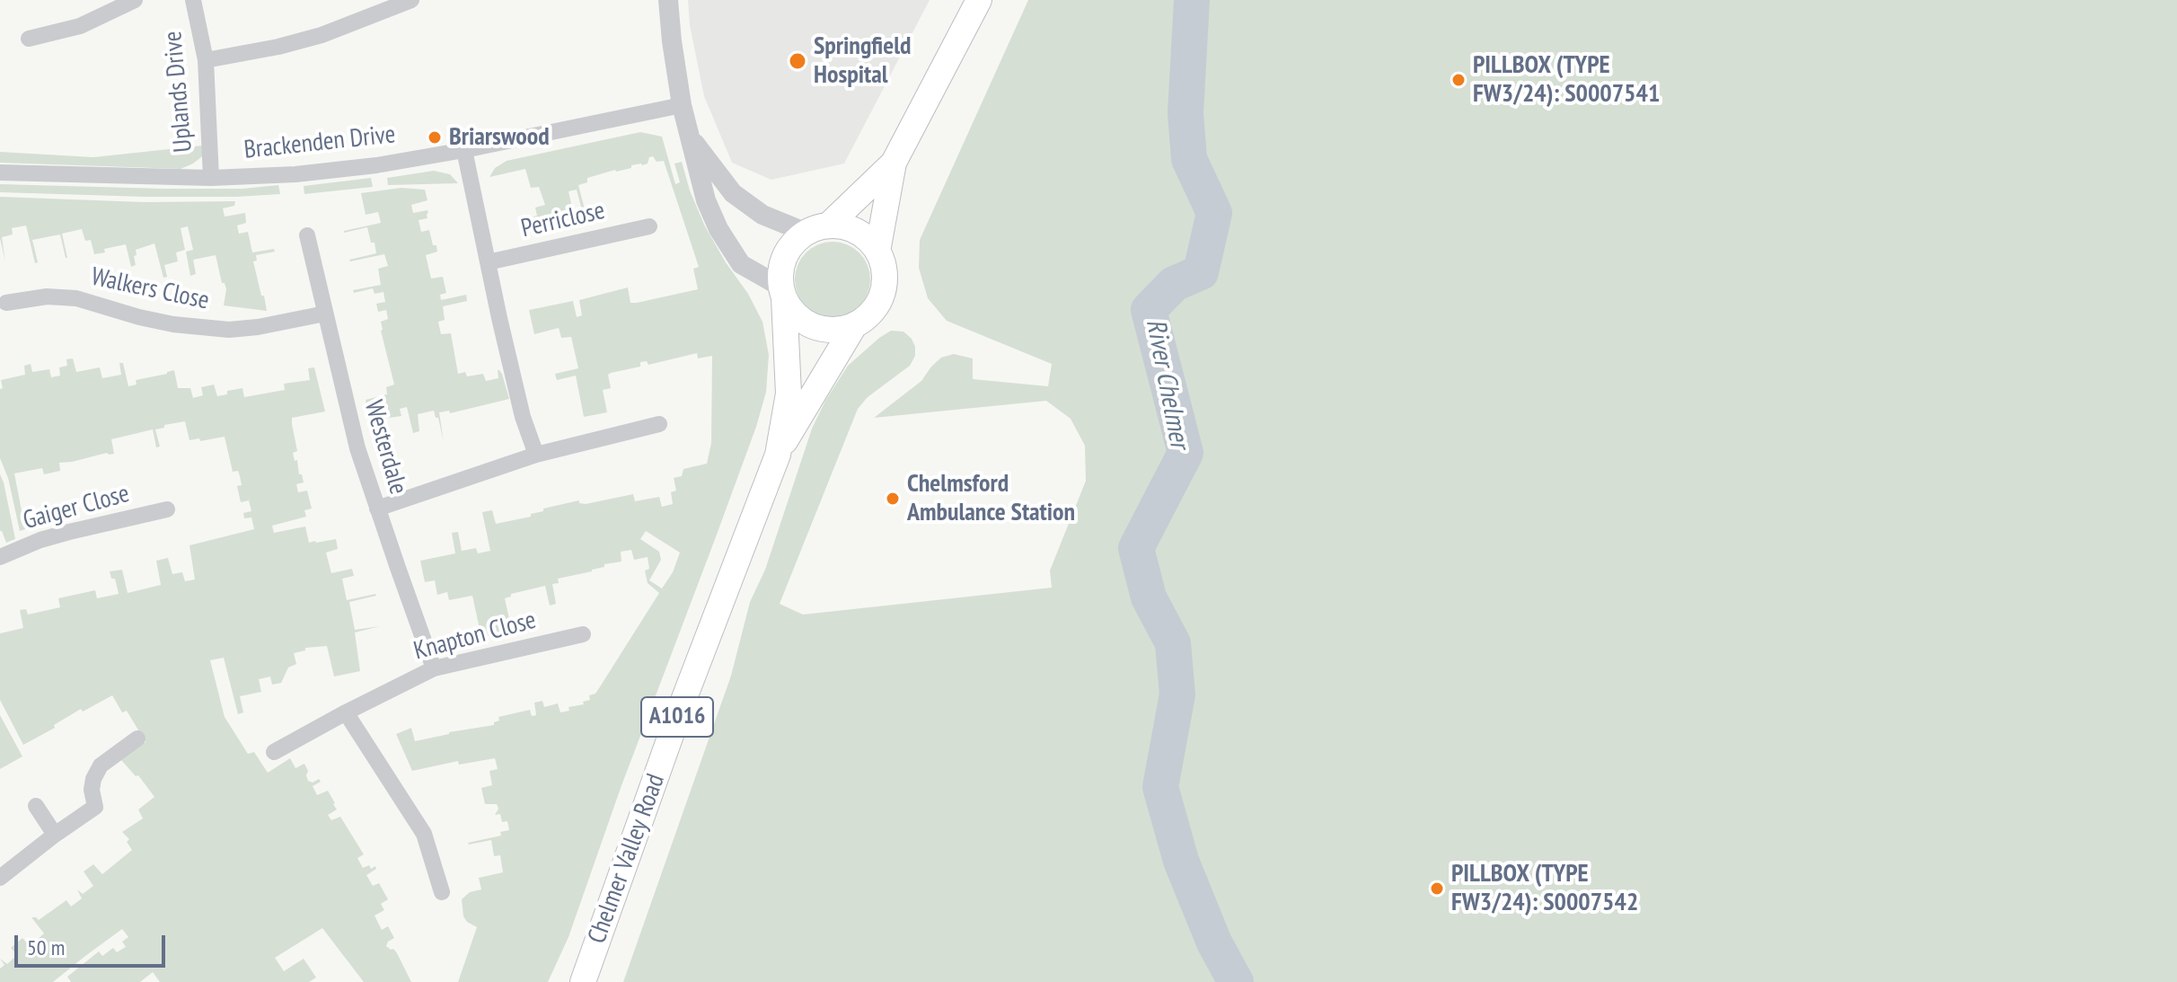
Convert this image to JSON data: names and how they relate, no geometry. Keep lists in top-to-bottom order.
{
  "streets": {
    "main road": ["A1016", "Chelmer Valley Road"],
    "street": [
      "Uplands Drive",
      "Brackenden Drive",
      "Perriclose",
      "Walkers Close",
      "Westerdale",
      "Gaiger Close",
      "Knapton Close"
    ]
  },
  "crossings": [
    ["Uplands Drive", "Brackenden Drive"],
    ["Walkers Close", "Westerdale"],
    ["Westerdale", "Knapton Close"],
    ["A1016", "Chelmer Valley Road"]
  ],
  "water": ["River Chelmer"],
  "places": [
    "Springfield Hospital",
    "PILLBOX (TYPE FW3/24): S0007541",
    "Briarswood",
    "Chelmsford Ambulance Station",
    "PILLBOX (TYPE FW3/24): S0007542"
  ],
  "scale_bar": "50 m"
}
